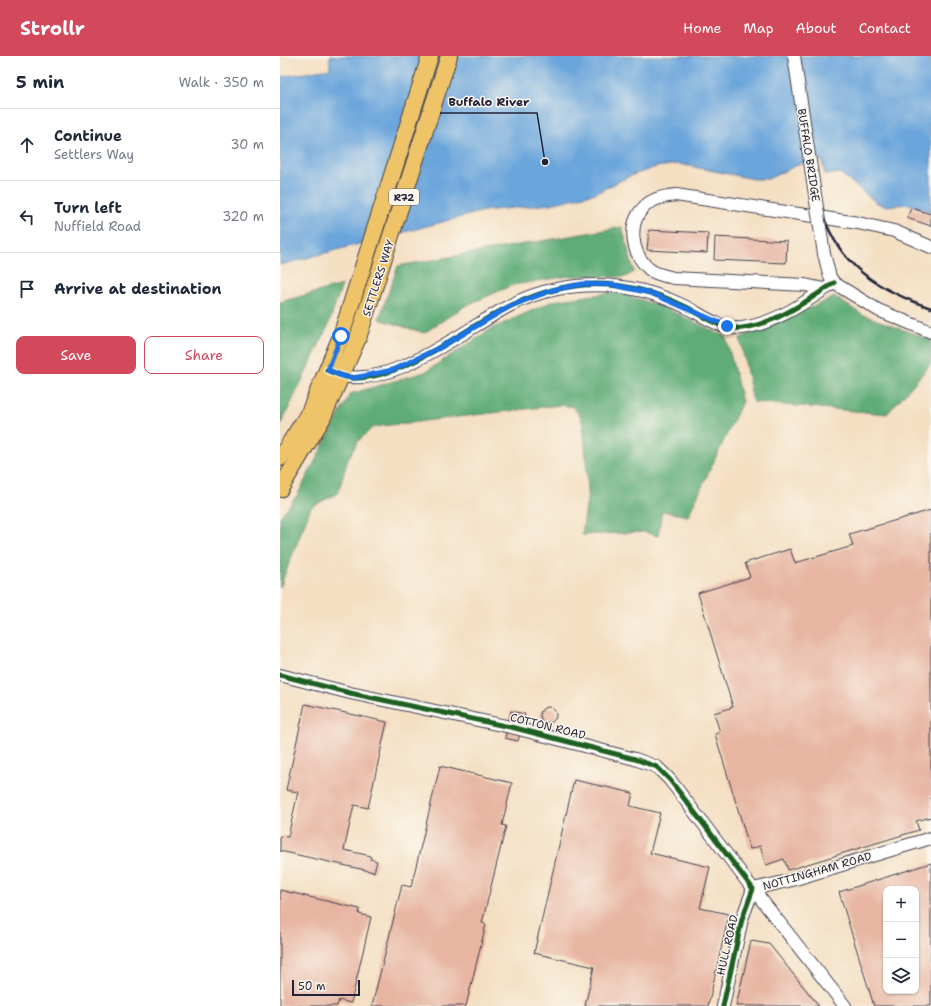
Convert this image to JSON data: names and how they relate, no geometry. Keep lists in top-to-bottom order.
{
  "streets": {
    "main road": ["R72", "SETTLERS WAY"],
    "street": [
      "BUFFALO BRIDGE",
      "COTTON ROAD",
      "NOTTINGHAM ROAD",
      "HULL ROAD"
    ]
  },
  "crossings": [
    ["COTTON ROAD", "NOTTINGHAM ROAD"],
    ["COTTON ROAD", "HULL ROAD"],
    ["NOTTINGHAM ROAD", "HULL ROAD"]
  ],
  "places": ["Buffalo River"],
  "scale_bar": "50 m",
  "page": {
    "header": "Strollr",
    "nav": [
      "Home",
      "Map",
      "About",
      "Contact"
    ],
    "heading": ["5 min", "Walk · 350 m"],
    "list": [
      ["Continue", "Settlers Way", "30 m"],
      ["Turn left", "Nuffield Road", "320 m"],
      "Arrive at destination"
    ],
    "buttons": ["Save", "Share"],
    "map_buttons": ["+", "−"],
    "scale": "50 m"
  }
}
